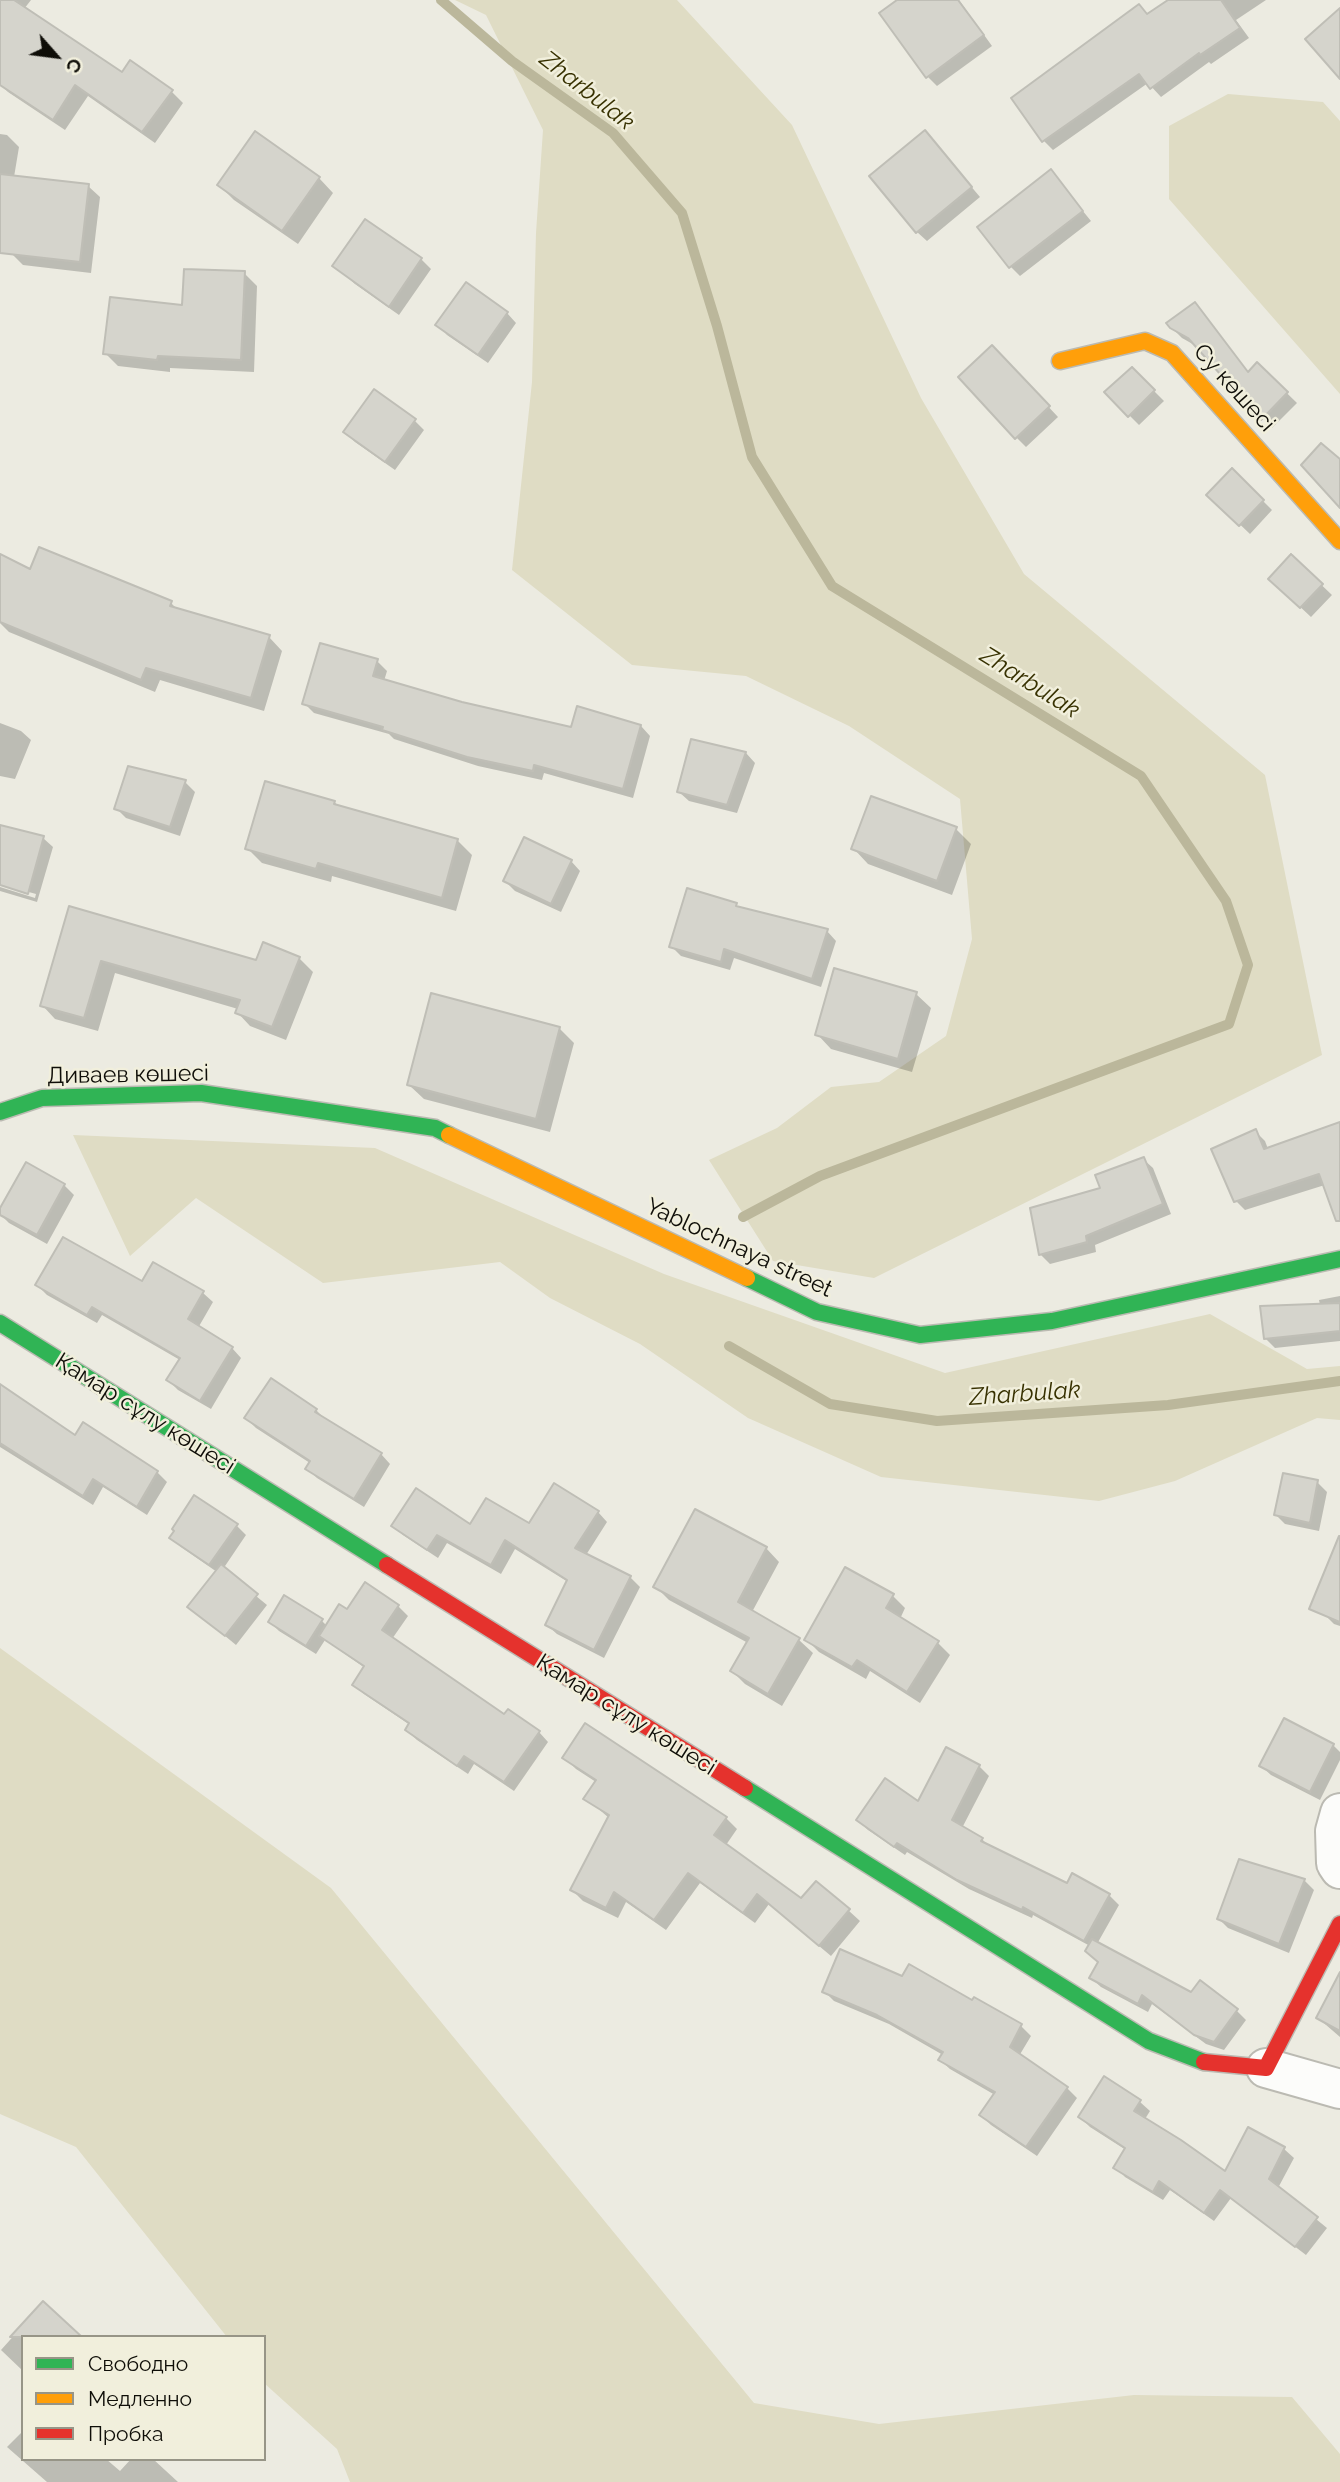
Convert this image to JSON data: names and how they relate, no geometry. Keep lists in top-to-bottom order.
{
  "streets": {
    "street": [
      "Су көшесі",
      "Диваев көшесі",
      "Yablochnaya street",
      "Қамар сұлу көшесі"
    ]
  },
  "crossings": [
    ["Диваев көшесі", "Yablochnaya street"]
  ],
  "water": ["Zharbulak"],
  "legend": ["Свободно", "Медленно", "Пробка"],
  "north": "bottom right"
}
